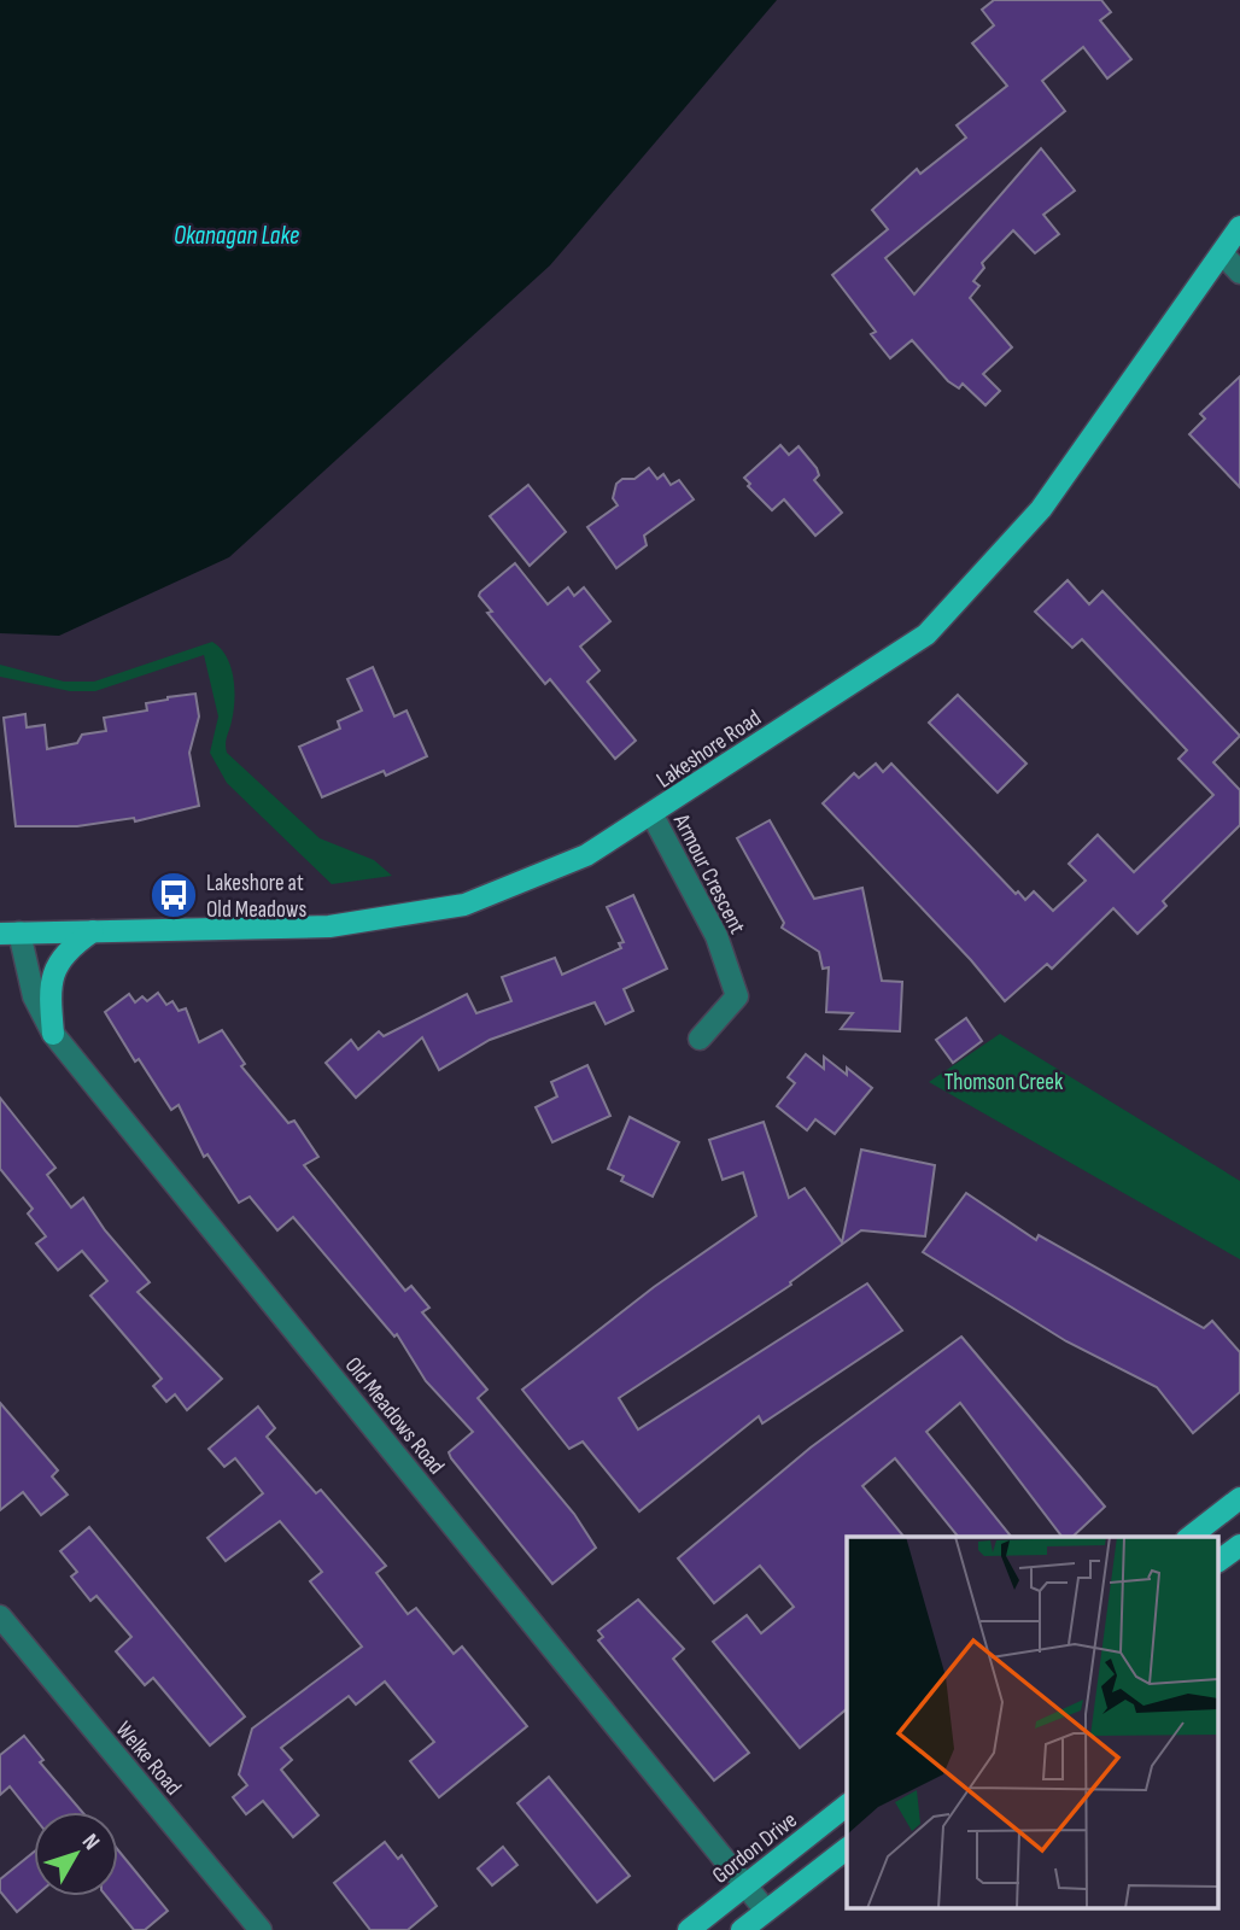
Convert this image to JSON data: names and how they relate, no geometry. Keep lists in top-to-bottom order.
{
  "streets": {
    "main road": ["Lakeshore Road", "Gordon Drive"],
    "street": ["Armour Crescent", "Old Meadows Road", "Welke Road"]
  },
  "crossings": [
    ["Lakeshore Road", "Armour Crescent"],
    ["Lakeshore Road", "Old Meadows Road"],
    ["Old Meadows Road", "Gordon Drive"]
  ],
  "water": ["Okanagan Lake"],
  "parks": ["Thomson Creek"],
  "places": {
    "bus stop": ["Lakeshore at Old Meadows"]
  },
  "north": "top right"
}
